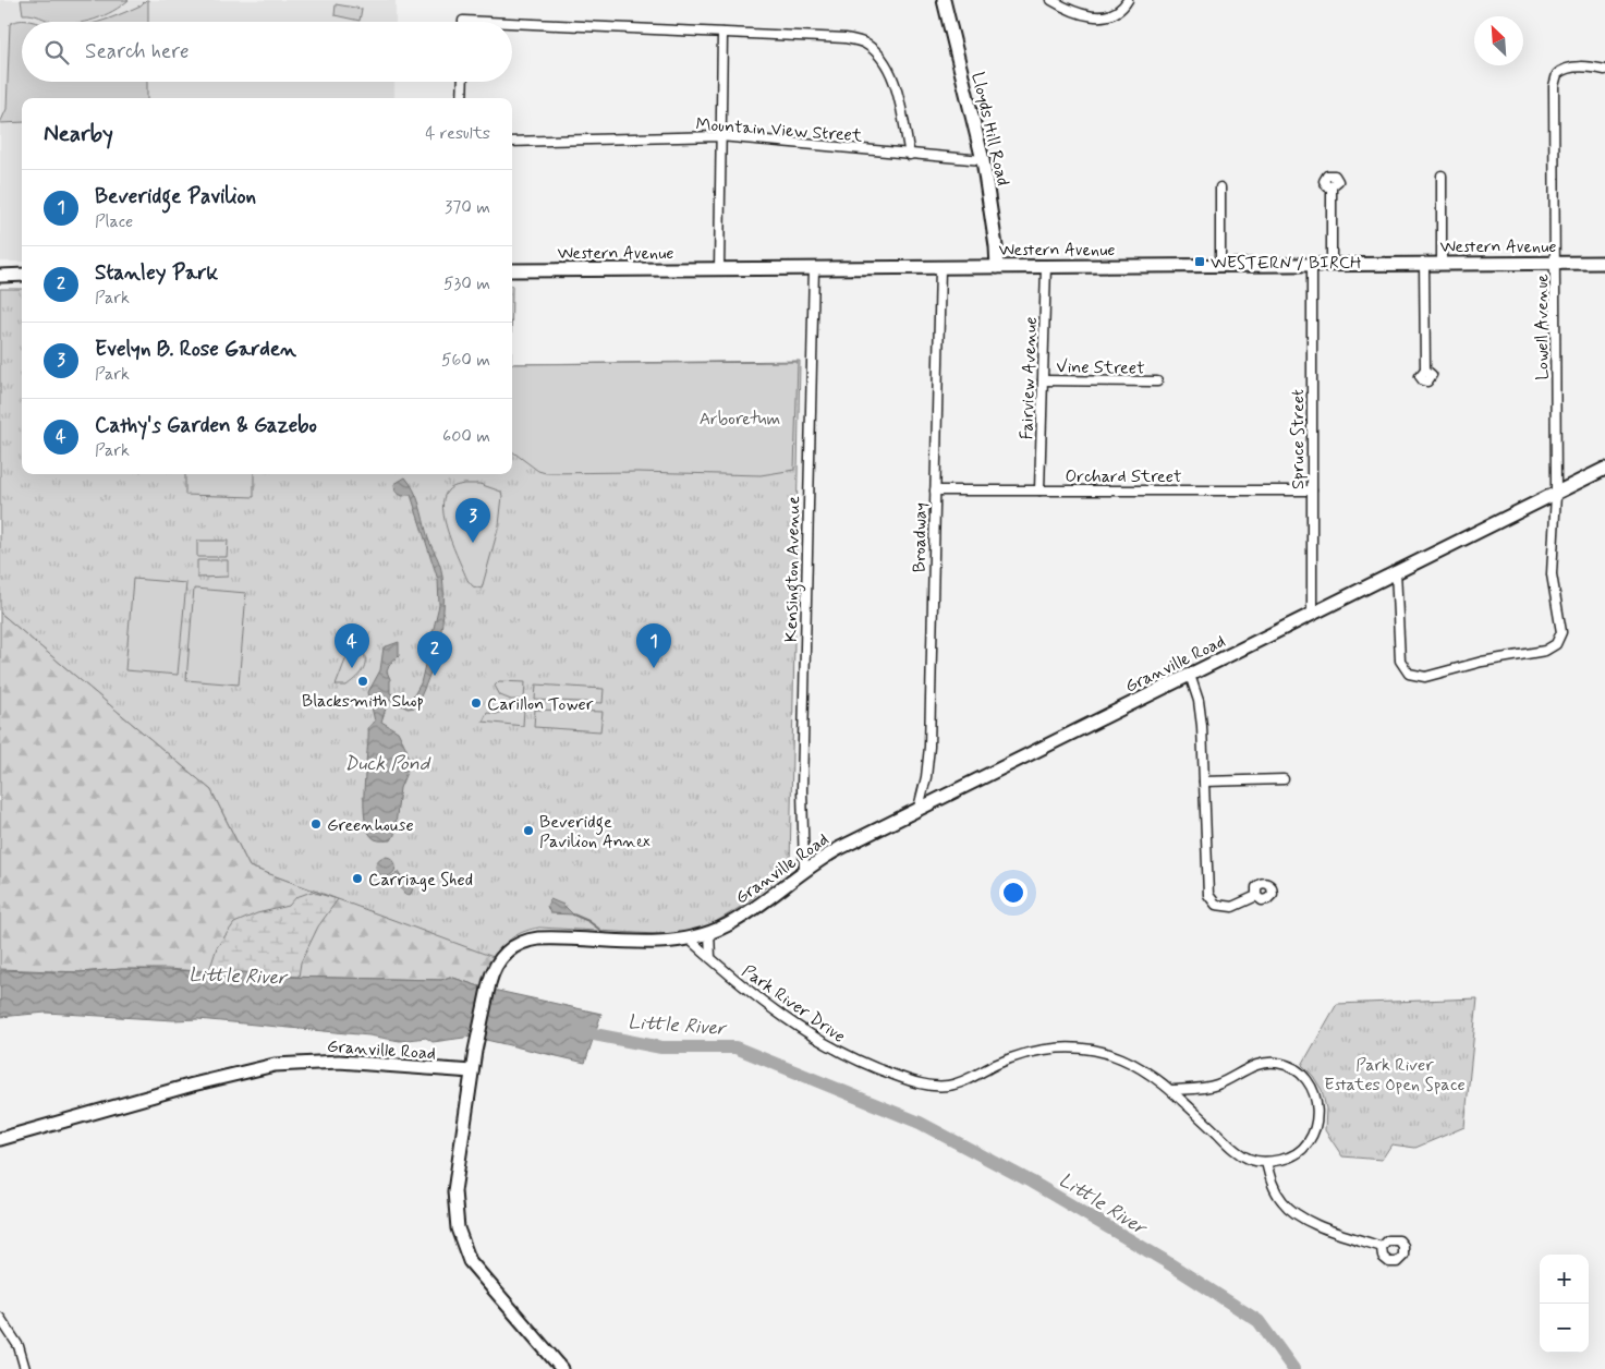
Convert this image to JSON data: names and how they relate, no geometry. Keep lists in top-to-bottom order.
{
  "streets": {
    "street": [
      "Mountain View Street",
      "Lloyds Hill Road",
      "Western Avenue",
      "Lowell Avenue",
      "Vine Street",
      "Fairview Avenue",
      "Spruce Street",
      "Orchard Street",
      "Broadway",
      "Kensington Avenue",
      "Granville Road",
      "Park River Drive"
    ]
  },
  "crossings": [
    ["Mountain View Street", "Lloyds Hill Road"],
    ["Lloyds Hill Road", "Western Avenue"],
    ["Western Avenue", "Lowell Avenue"],
    ["Western Avenue", "Fairview Avenue"],
    ["Western Avenue", "Spruce Street"],
    ["Western Avenue", "Broadway"],
    ["Western Avenue", "Kensington Avenue"],
    ["Lowell Avenue", "Granville Road"],
    ["Vine Street", "Fairview Avenue"],
    ["Fairview Avenue", "Orchard Street"],
    ["Spruce Street", "Orchard Street"],
    ["Spruce Street", "Granville Road"],
    ["Orchard Street", "Broadway"],
    ["Broadway", "Granville Road"],
    ["Kensington Avenue", "Granville Road"],
    ["Granville Road", "Park River Drive"]
  ],
  "water": ["Duck Pond", "Little River"],
  "parks": ["Arboretum", "Park River Estates Open Space"],
  "places": {
    "transit": ["WESTERN / BIRCH"],
    "other": [
      "Blacksmith Shop",
      "Carillon Tower",
      "Greenhouse",
      "Beveridge Pavilion Annex",
      "Carriage Shed"
    ]
  },
  "north": "top left",
  "page": {
    "search": "Search here",
    "heading": ["Nearby", "4 results"],
    "list": [
      {
        "mark": "1",
        "name": "Beveridge Pavilion",
        "note": "Place",
        "value": "370 m"
      },
      {
        "mark": "2",
        "name": "Stanley Park",
        "note": "Park",
        "value": "530 m"
      },
      {
        "mark": "3",
        "name": "Evelyn B. Rose Garden",
        "note": "Park",
        "value": "560 m"
      },
      {
        "mark": "4",
        "name": "Cathy's Garden & Gazebo",
        "note": "Park",
        "value": "600 m"
      }
    ],
    "pins": [
      "3",
      "1",
      "4",
      "2"
    ],
    "map_buttons": ["+", "−"]
  }
}
